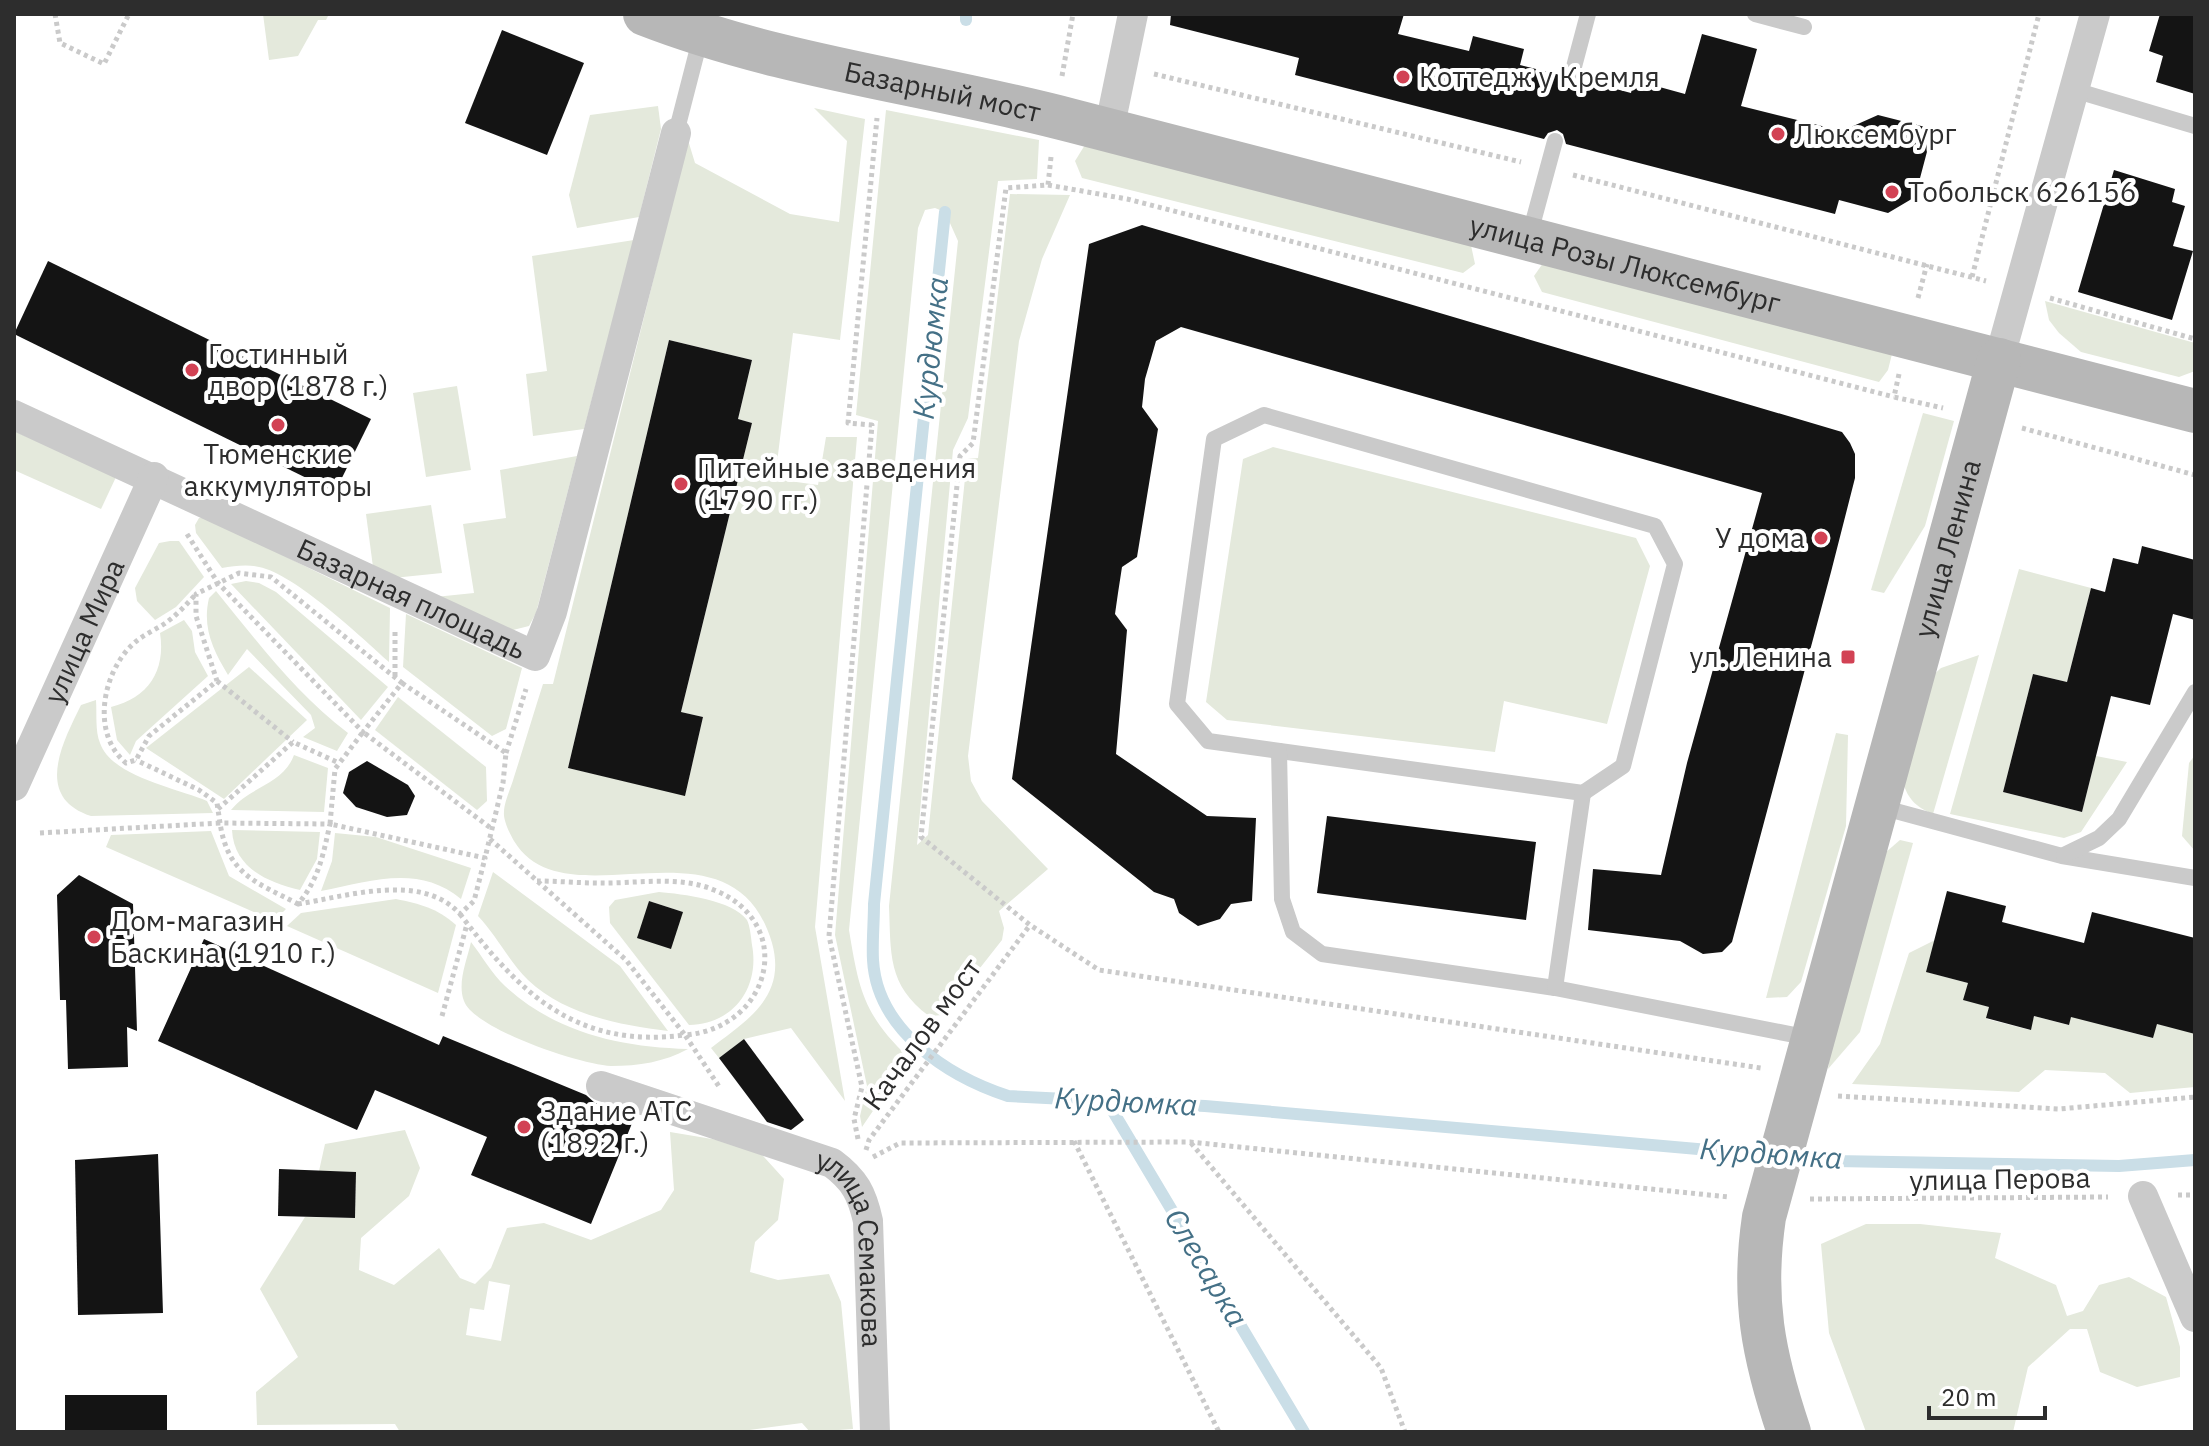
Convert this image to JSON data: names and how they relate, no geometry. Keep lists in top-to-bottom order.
{
  "streets": {
    "main road": ["Базарный мост", "улица Розы Люксембург", "улица Ленина"],
    "street": ["Базарная площадь", "улица Мира", "улица Семакова"],
    "path": ["Качалов мост", "улица Перова"]
  },
  "crossings": [
    ["Базарный мост", "улица Розы Люксембург"],
    ["улица Розы Люксембург", "улица Ленина"],
    ["Базарная площадь", "улица Мира"]
  ],
  "water": ["Курдюмка", "Слесарка"],
  "places": {
    "other": [
      "Коттедж у Кремля",
      "Люксембург",
      "Тобольск 626156",
      "Гостинный двор (1878 г.)",
      "Тюменские аккумуляторы",
      "Питейные заведения (1790 гг.)",
      "У дома",
      "Дом-магазин Баскина (1910 г.)",
      "Здание АТС (1892 г.)"
    ],
    "transit": ["ул. Ленина"]
  },
  "scale_bar": "20 m"
}
